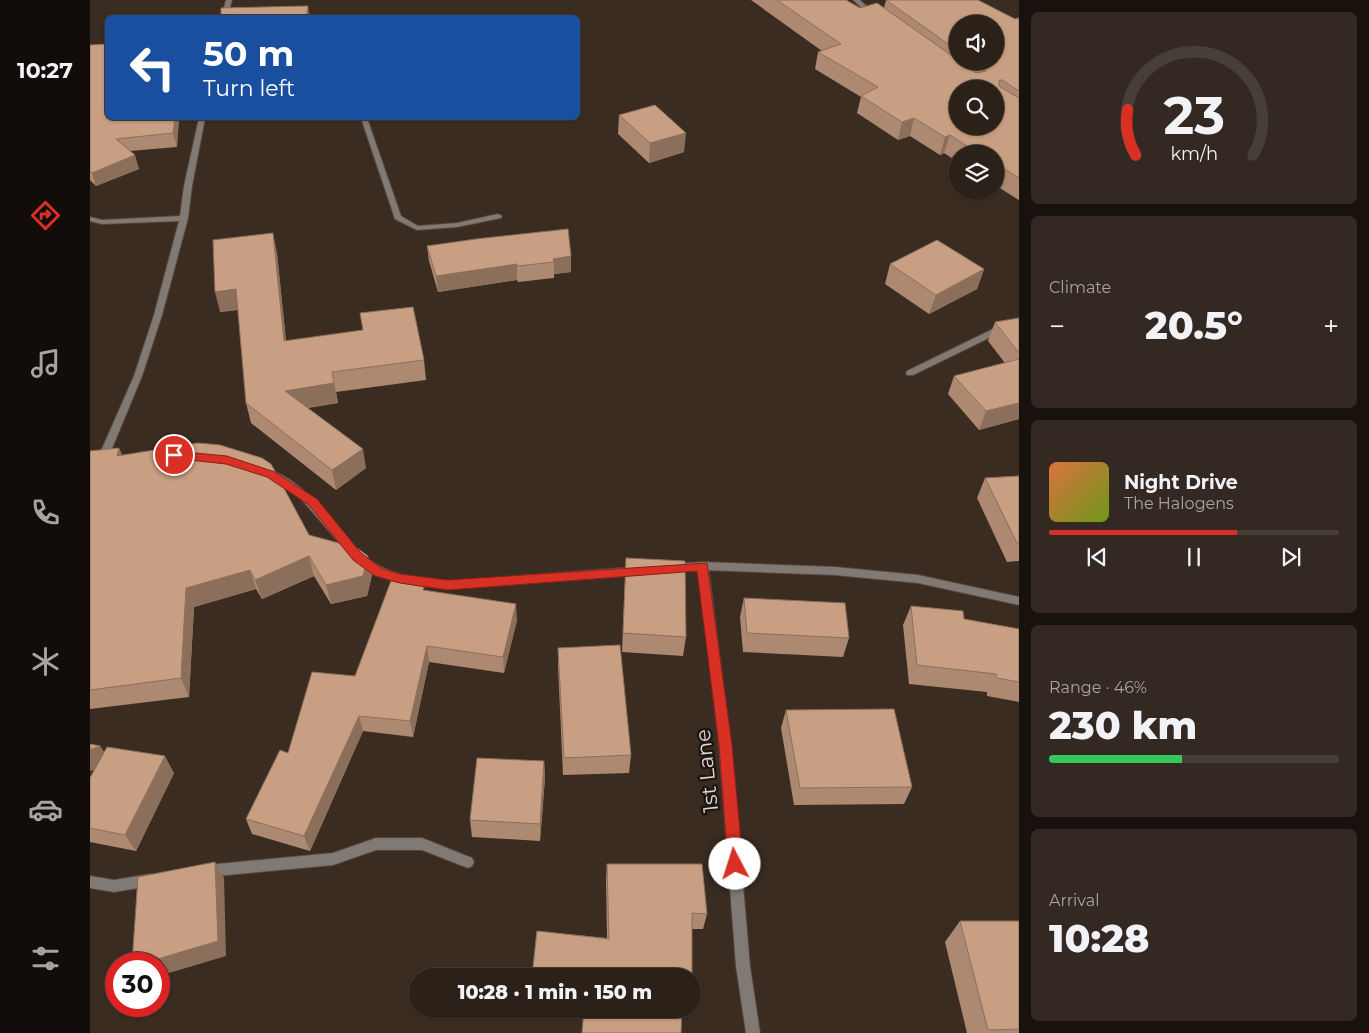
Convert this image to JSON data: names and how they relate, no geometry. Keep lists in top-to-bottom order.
{
  "streets": {
    "street": ["1st Lane"]
  },
  "page": {
    "tabs": "10:27",
    "turn": ["50 m", "Turn left"],
    "tile": [
      "Climate",
      ["Range · 46%", "230 km"],
      ["Arrival", "10:28"]
    ],
    "heat": ["−", "20.5°", "+"],
    "song": ["Night Drive", "The Halogens"],
    "limit": "30",
    "trip": "10:28 · 1 min · 150 m",
    "gauge": ["23", "km/h"]
  }
}
